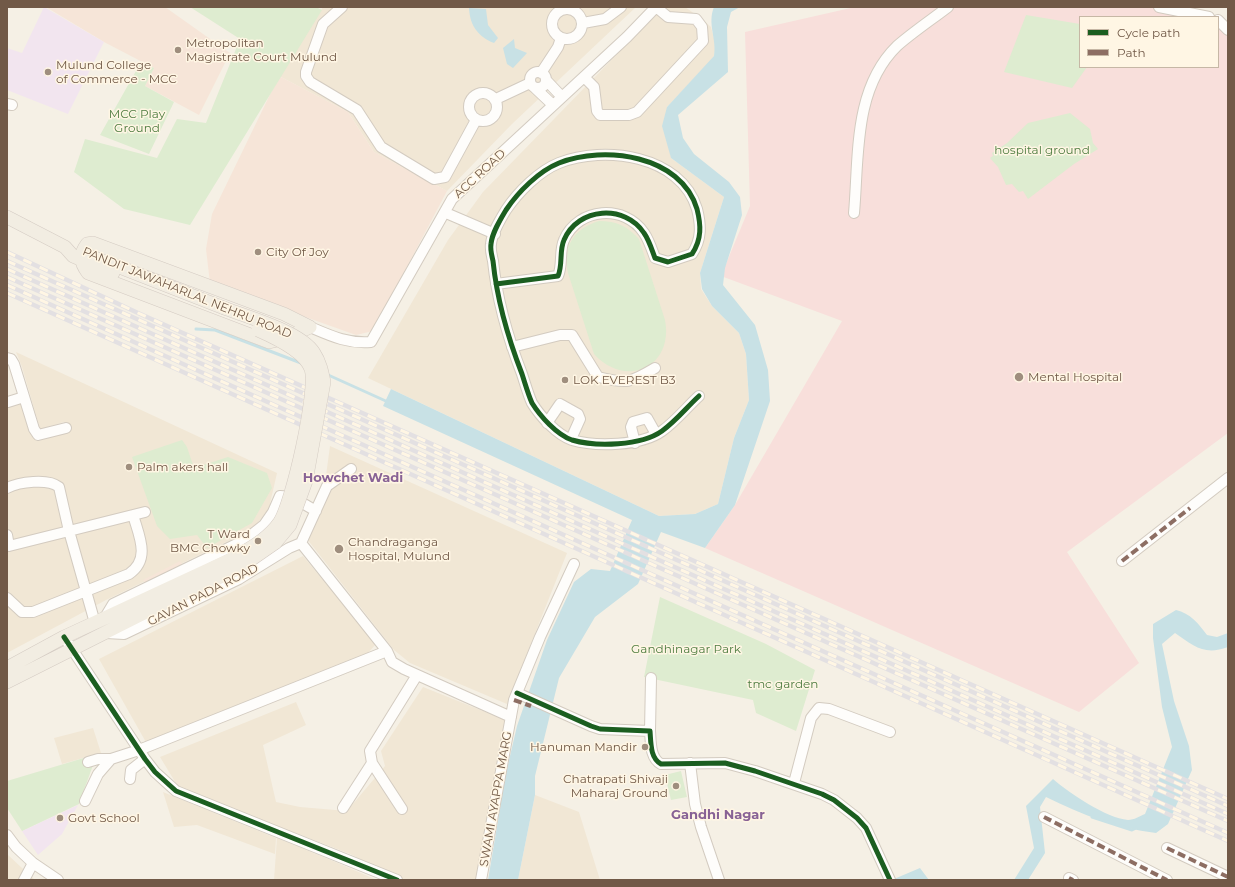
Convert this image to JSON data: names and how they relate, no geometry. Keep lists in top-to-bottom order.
{
  "streets": {
    "main road": ["PANDIT JAWAHARLAL NEHRU ROAD"],
    "street": ["ACC ROAD", "GAVAN PADA ROAD", "SWAMI AYAPPA MARG"]
  },
  "districts": ["Howchet Wadi", "Gandhi Nagar"],
  "parks": [
    "MCC Play Ground",
    "hospital ground",
    "Gandhinagar Park",
    "tmc garden"
  ],
  "places": [
    "Metropolitan Magistrate Court Mulund",
    "Mulund College of Commerce - MCC",
    "City Of Joy",
    "Mental Hospital",
    "LOK EVEREST B3",
    "Palm akers hall",
    "T Ward BMC Chowky",
    "Chandraganga Hospital, Mulund",
    "Hanuman Mandir",
    "Chatrapati Shivaji Maharaj Ground",
    "Govt School"
  ],
  "legend": ["Cycle path", "Path"]
}
